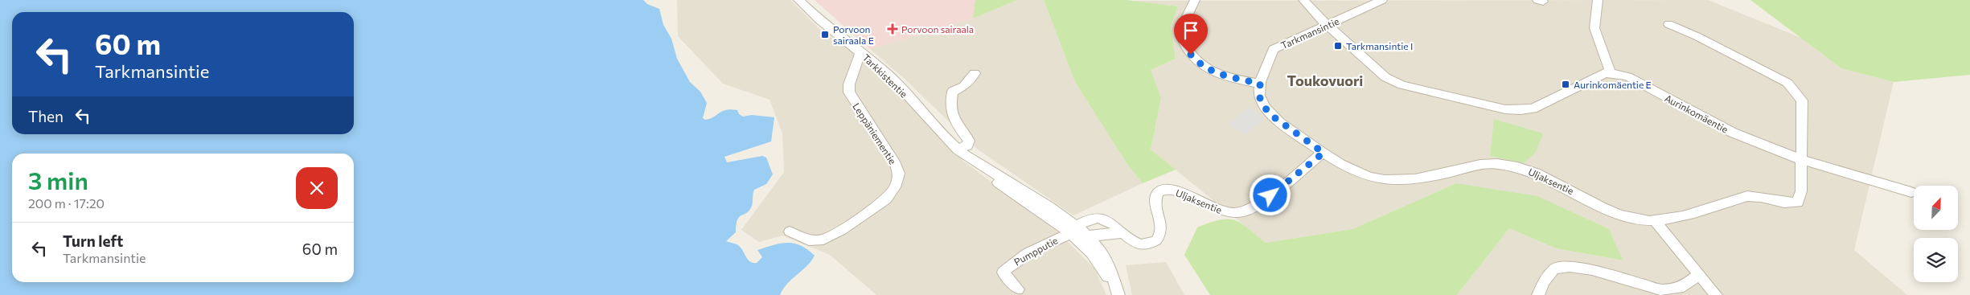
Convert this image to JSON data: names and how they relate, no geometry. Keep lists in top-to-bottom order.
{
  "streets": {
    "street": [
      "Tarkmansintie",
      "Tarkkistentie",
      "Aurinkomäentie",
      "Leppäniementie",
      "Uljaksentie",
      "Pumpputie"
    ]
  },
  "crossings": [
    ["Tarkmansintie", "Aurinkomäentie"],
    ["Tarkmansintie", "Uljaksentie"],
    ["Tarkkistentie", "Leppäniementie"],
    ["Tarkkistentie", "Uljaksentie"],
    ["Tarkkistentie", "Pumpputie"],
    ["Aurinkomäentie", "Uljaksentie"],
    ["Uljaksentie", "Pumpputie"]
  ],
  "districts": ["Toukovuori"],
  "places": {
    "health": ["Porvoon sairaala"],
    "transit": ["Porvoon sairaala E", "Tarkmansintie I", "Aurinkomäentie E"]
  },
  "north": "top right",
  "page": {
    "turn": ["60 m", "Tarkmansintie"],
    "then": "Then",
    "heading": ["3 min", "200 m · 17:20"],
    "list": [
      {
        "name": "Turn left",
        "note": "Tarkmansintie",
        "value": "60 m"
      }
    ]
  }
}
